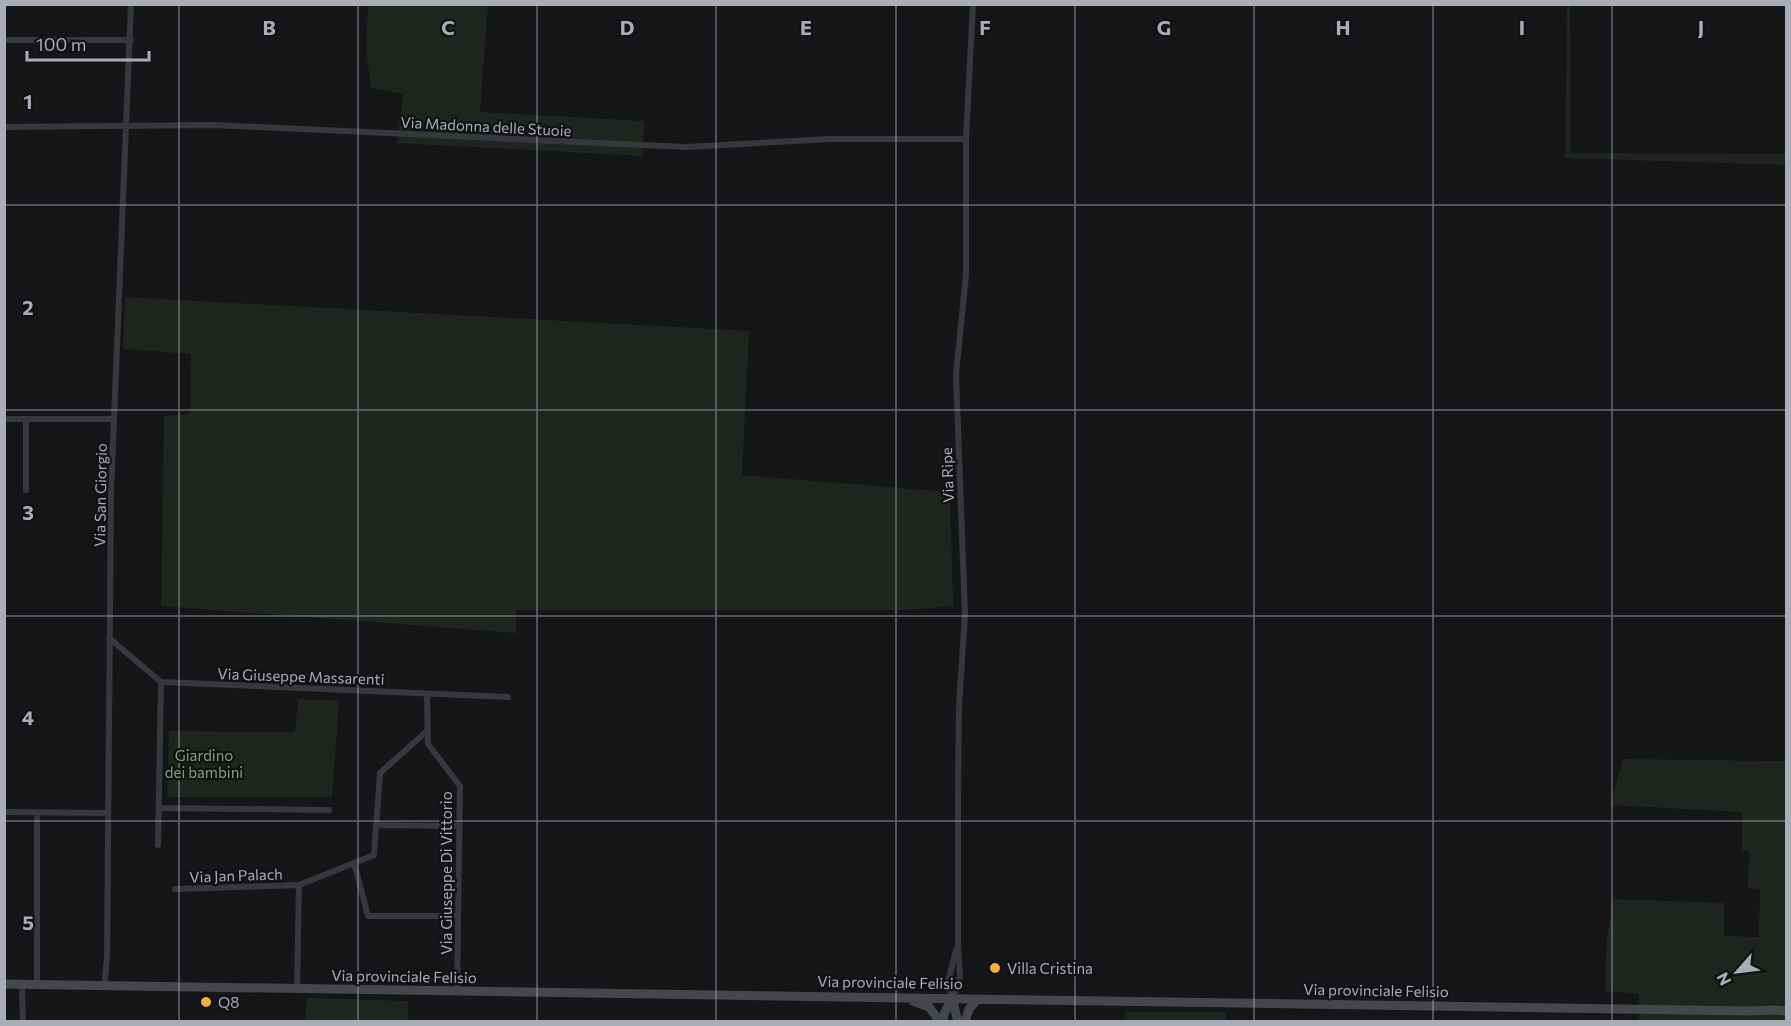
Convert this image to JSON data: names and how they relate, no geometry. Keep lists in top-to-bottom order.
{
  "streets": {
    "main road": ["Via provinciale Felisio"],
    "street": [
      "Via Madonna delle Stuoie",
      "Via Ripe",
      "Via San Giorgio",
      "Via Giuseppe Massarenti",
      "Via Giuseppe Di Vittorio",
      "Via Jan Palach"
    ]
  },
  "crossings": [
    ["Via Madonna delle Stuoie", "Via Ripe"],
    ["Via Madonna delle Stuoie", "Via San Giorgio"],
    ["Via Ripe", "Via provinciale Felisio"],
    ["Via San Giorgio", "Via provinciale Felisio"],
    ["Via Giuseppe Massarenti", "Via Giuseppe Di Vittorio"],
    ["Via Giuseppe Di Vittorio", "Via provinciale Felisio"]
  ],
  "parks": ["Giardino dei bambini"],
  "places": ["Villa Cristina", "Q8"],
  "scale_bar": "100 m",
  "north": "bottom left",
  "grid": {
    "columns": [
      "B",
      "C",
      "D",
      "E",
      "F",
      "G",
      "H",
      "I",
      "J"
    ],
    "rows": [
      "1",
      "2",
      "3",
      "4",
      "5"
    ]
  }
}
